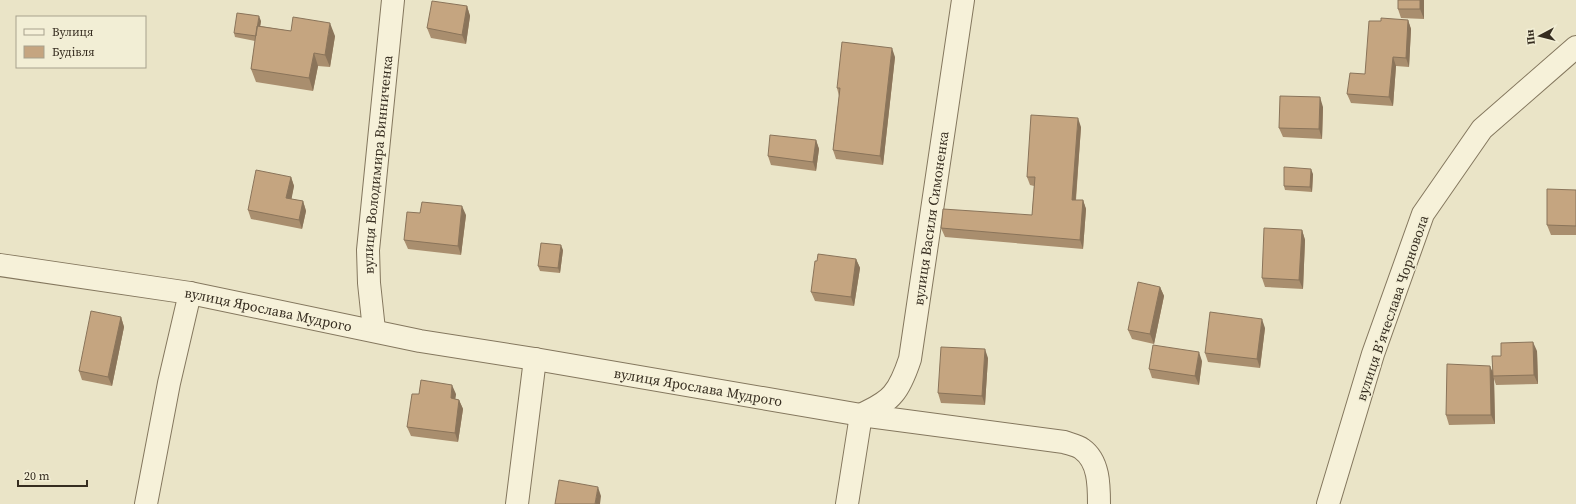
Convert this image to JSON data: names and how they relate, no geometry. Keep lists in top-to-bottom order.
{
  "streets": {
    "street": [
      "вулиця Володимира Винниченка",
      "вулиця Василя Симоненка",
      "вулиця Вʼячеслава Чорновола",
      "вулиця Ярослава Мудрого"
    ]
  },
  "crossings": [
    ["вулиця Володимира Винниченка", "вулиця Ярослава Мудрого"],
    ["вулиця Василя Симоненка", "вулиця Ярослава Мудрого"]
  ],
  "legend": ["Вулиця", "Будівля"],
  "scale_bar": "20 m",
  "north": "left"
}
